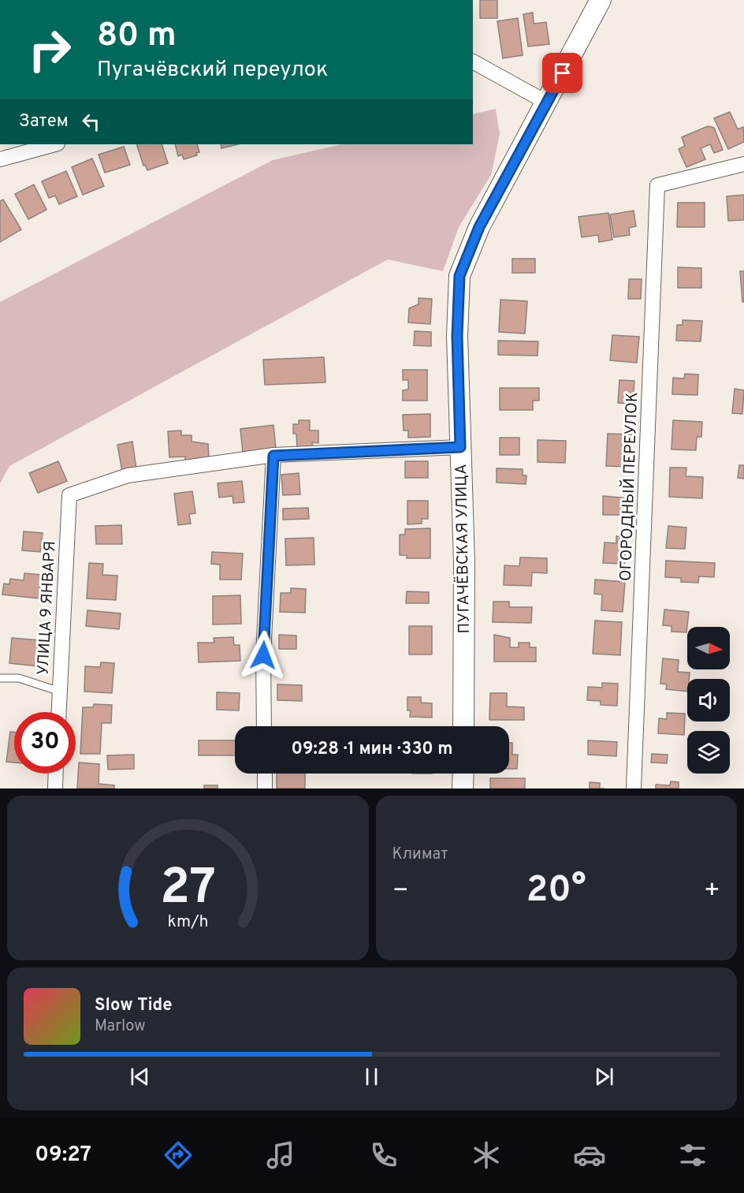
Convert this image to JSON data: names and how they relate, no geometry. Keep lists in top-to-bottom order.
{
  "streets": {
    "main road": ["ПУГАЧЁВСКАЯ УЛИЦА"],
    "street": ["ОГОРОДНЫЙ ПЕРЕУЛОК", "УЛИЦА 9 ЯНВАРЯ"]
  },
  "north": "right",
  "page": {
    "turn": ["80 m", "Пугачёвский переулок"],
    "then": "Затем",
    "limit": "30",
    "trip": "09:28 · 1 мин · 330 m",
    "tile": "Климат",
    "heat": ["−", "20°", "+"],
    "song": ["Slow Tide", "Marlow"],
    "tabs": "09:27",
    "gauge": ["27", "km/h"]
  }
}
